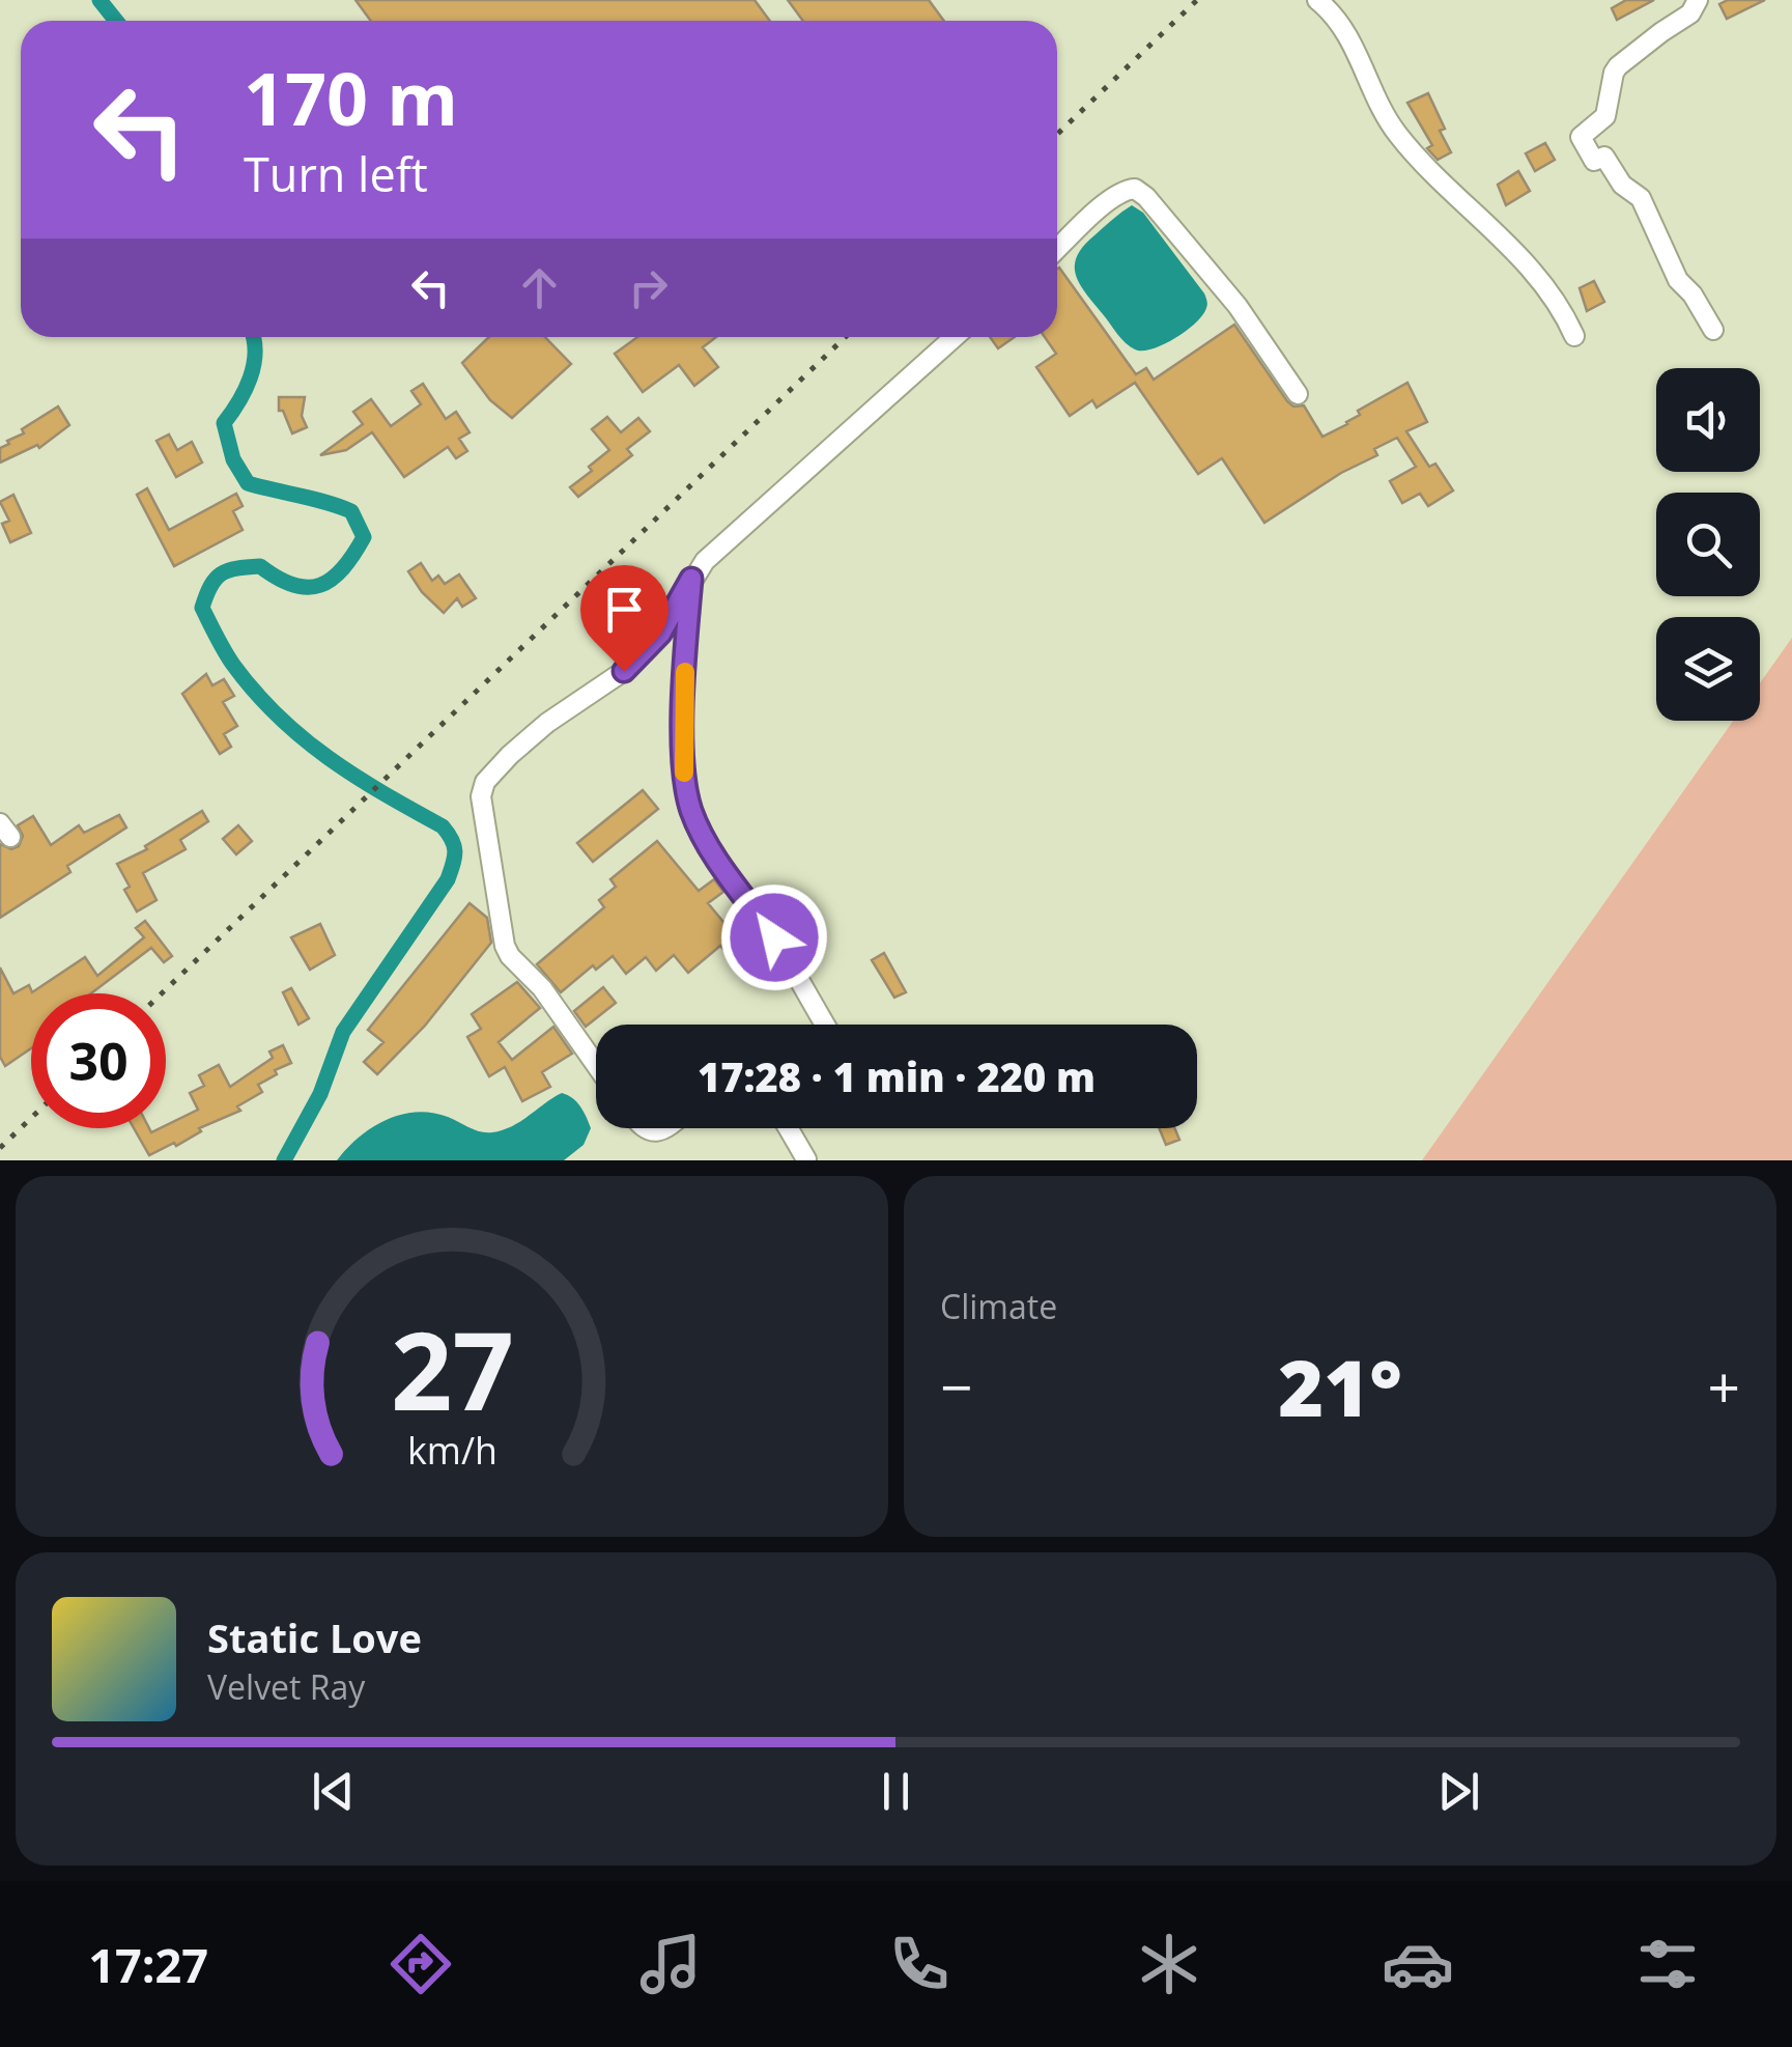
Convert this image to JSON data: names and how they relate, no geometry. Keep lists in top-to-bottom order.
{
  "page": {
    "turn": ["170 m", "Turn left"],
    "limit": "30",
    "trip": "17:28 · 1 min · 220 m",
    "tile": "Climate",
    "heat": ["−", "21°", "+"],
    "song": ["Static Love", "Velvet Ray"],
    "tabs": "17:27",
    "gauge": ["27", "km/h"]
  }
}
